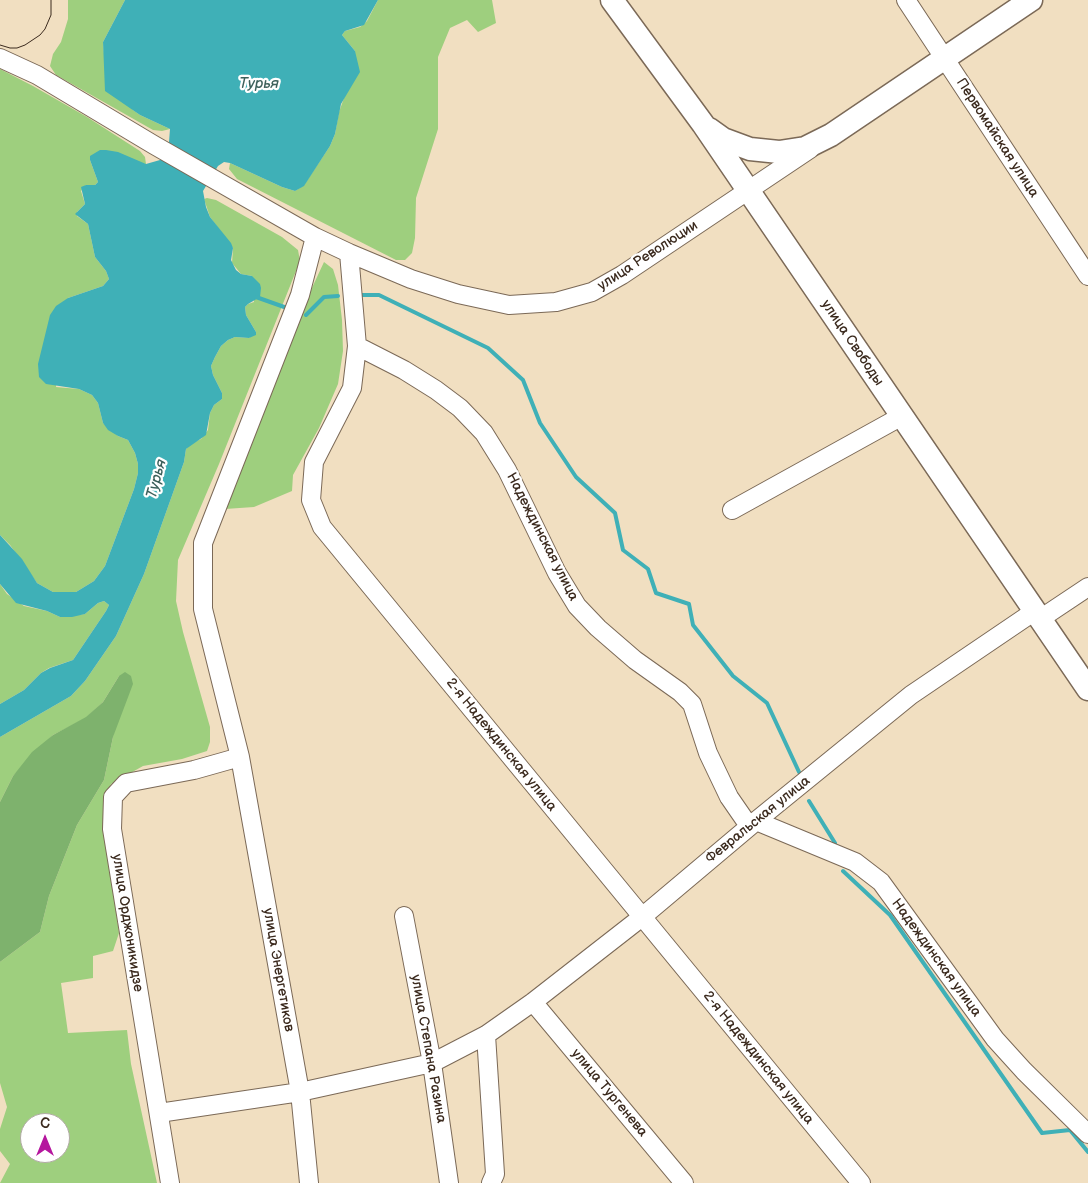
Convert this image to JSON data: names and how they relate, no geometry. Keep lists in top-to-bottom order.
{
  "streets": {
    "main road": ["улица Революции", "улица Свободы"],
    "street": [
      "Первомайская улица",
      "Надеждинская улица",
      "2-я Надеждинская улица",
      "Февральская улица",
      "улица Орджоникидзе",
      "улица Энергетиков",
      "улица Степана Разина",
      "улица Тургенева"
    ]
  },
  "crossings": [
    ["Первомайская улица", "улица Революции"],
    ["улица Революции", "улица Свободы"],
    ["улица Революции", "2-я Надеждинская улица"],
    ["улица Революции", "улица Энергетиков"],
    ["улица Свободы", "Февральская улица"],
    ["Надеждинская улица", "2-я Надеждинская улица"],
    ["Надеждинская улица", "Февральская улица"],
    ["2-я Надеждинская улица", "Февральская улица"],
    ["Февральская улица", "улица Орджоникидзе"],
    ["Февральская улица", "улица Энергетиков"],
    ["Февральская улица", "улица Степана Разина"],
    ["Февральская улица", "улица Тургенева"],
    ["улица Орджоникидзе", "улица Энергетиков"]
  ],
  "water": ["Турья"],
  "north": "top"
}
